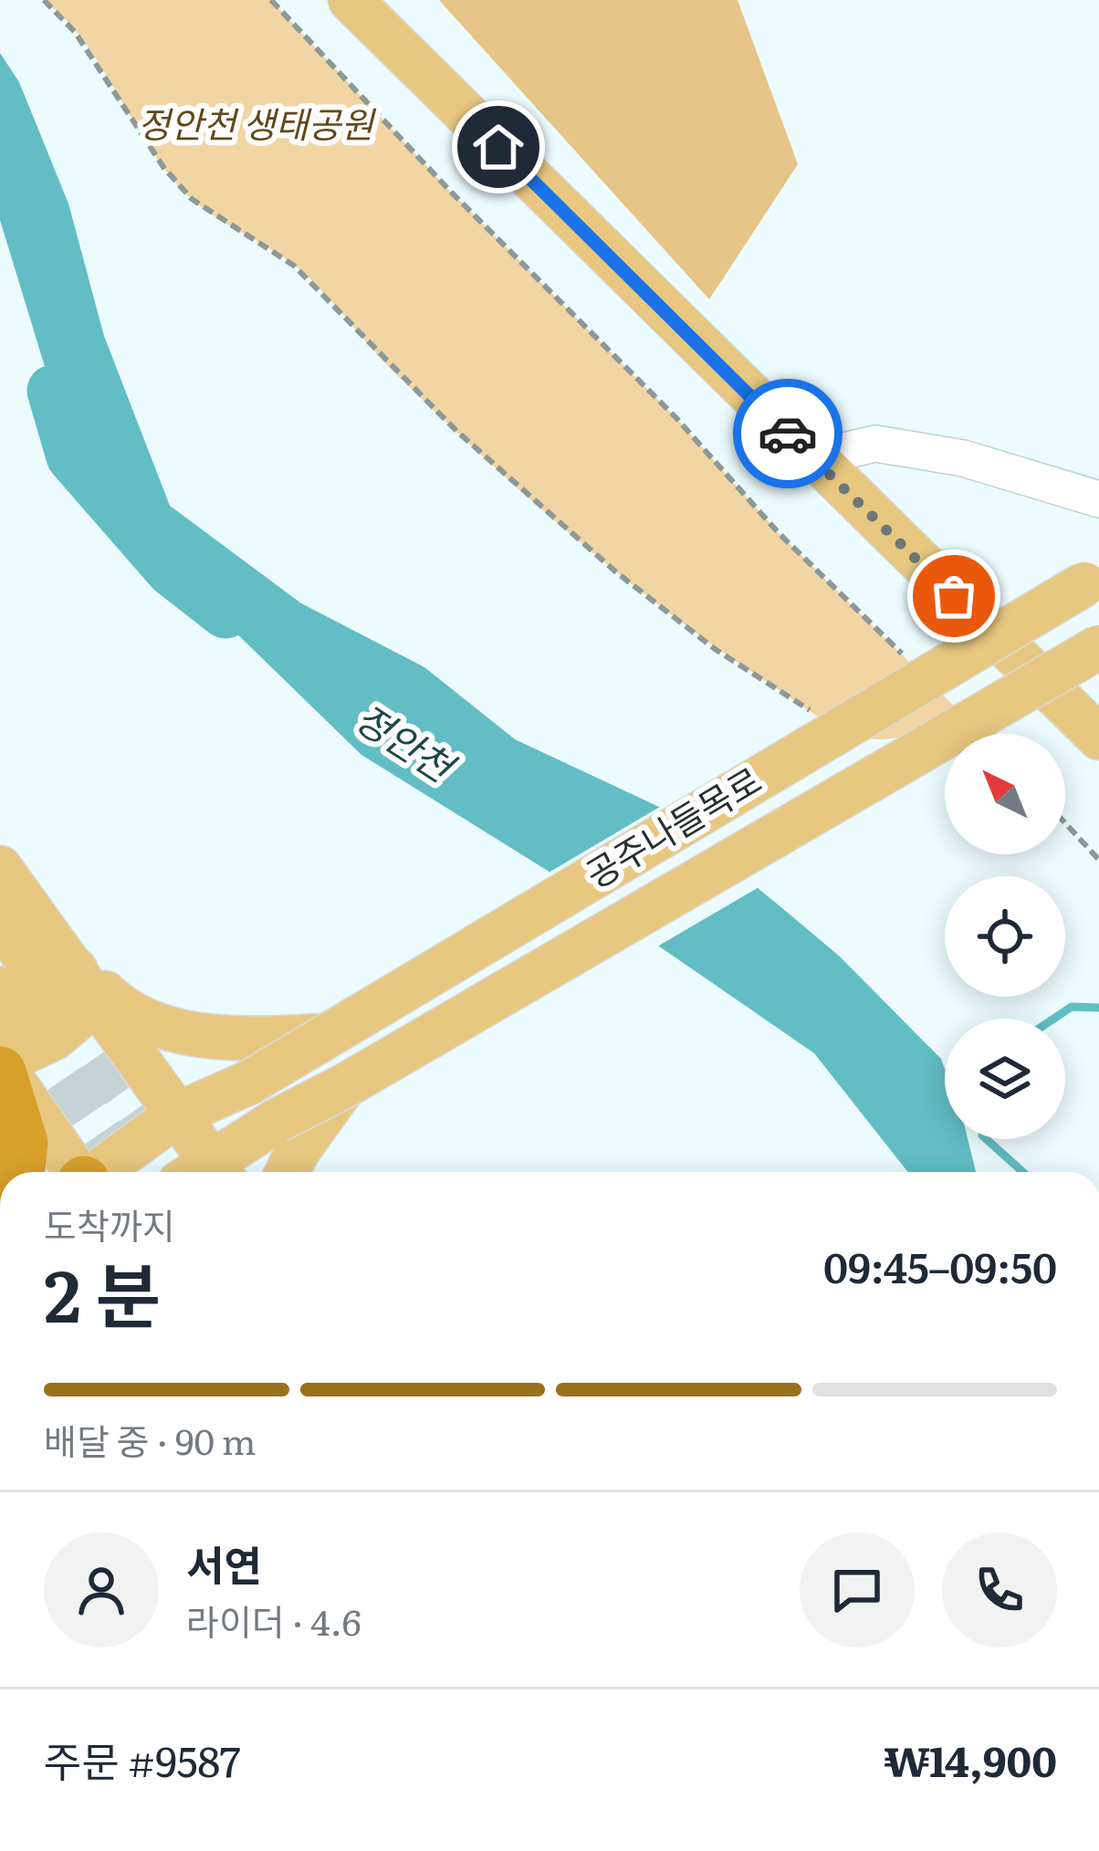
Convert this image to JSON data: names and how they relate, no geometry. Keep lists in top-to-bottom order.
{
  "streets": {
    "main road": ["공주나들목로"]
  },
  "water": ["정안천"],
  "parks": ["정안천 생태공원"],
  "north": "top left",
  "page": {
    "heading": ["2 분", "도착까지", "09:45–09:50"],
    "panel": [
      "서연",
      "라이더 · 4.6",
      "주문 #9587",
      "₩14,900"
    ],
    "bar": "배달 중 · 90 m"
  }
}
